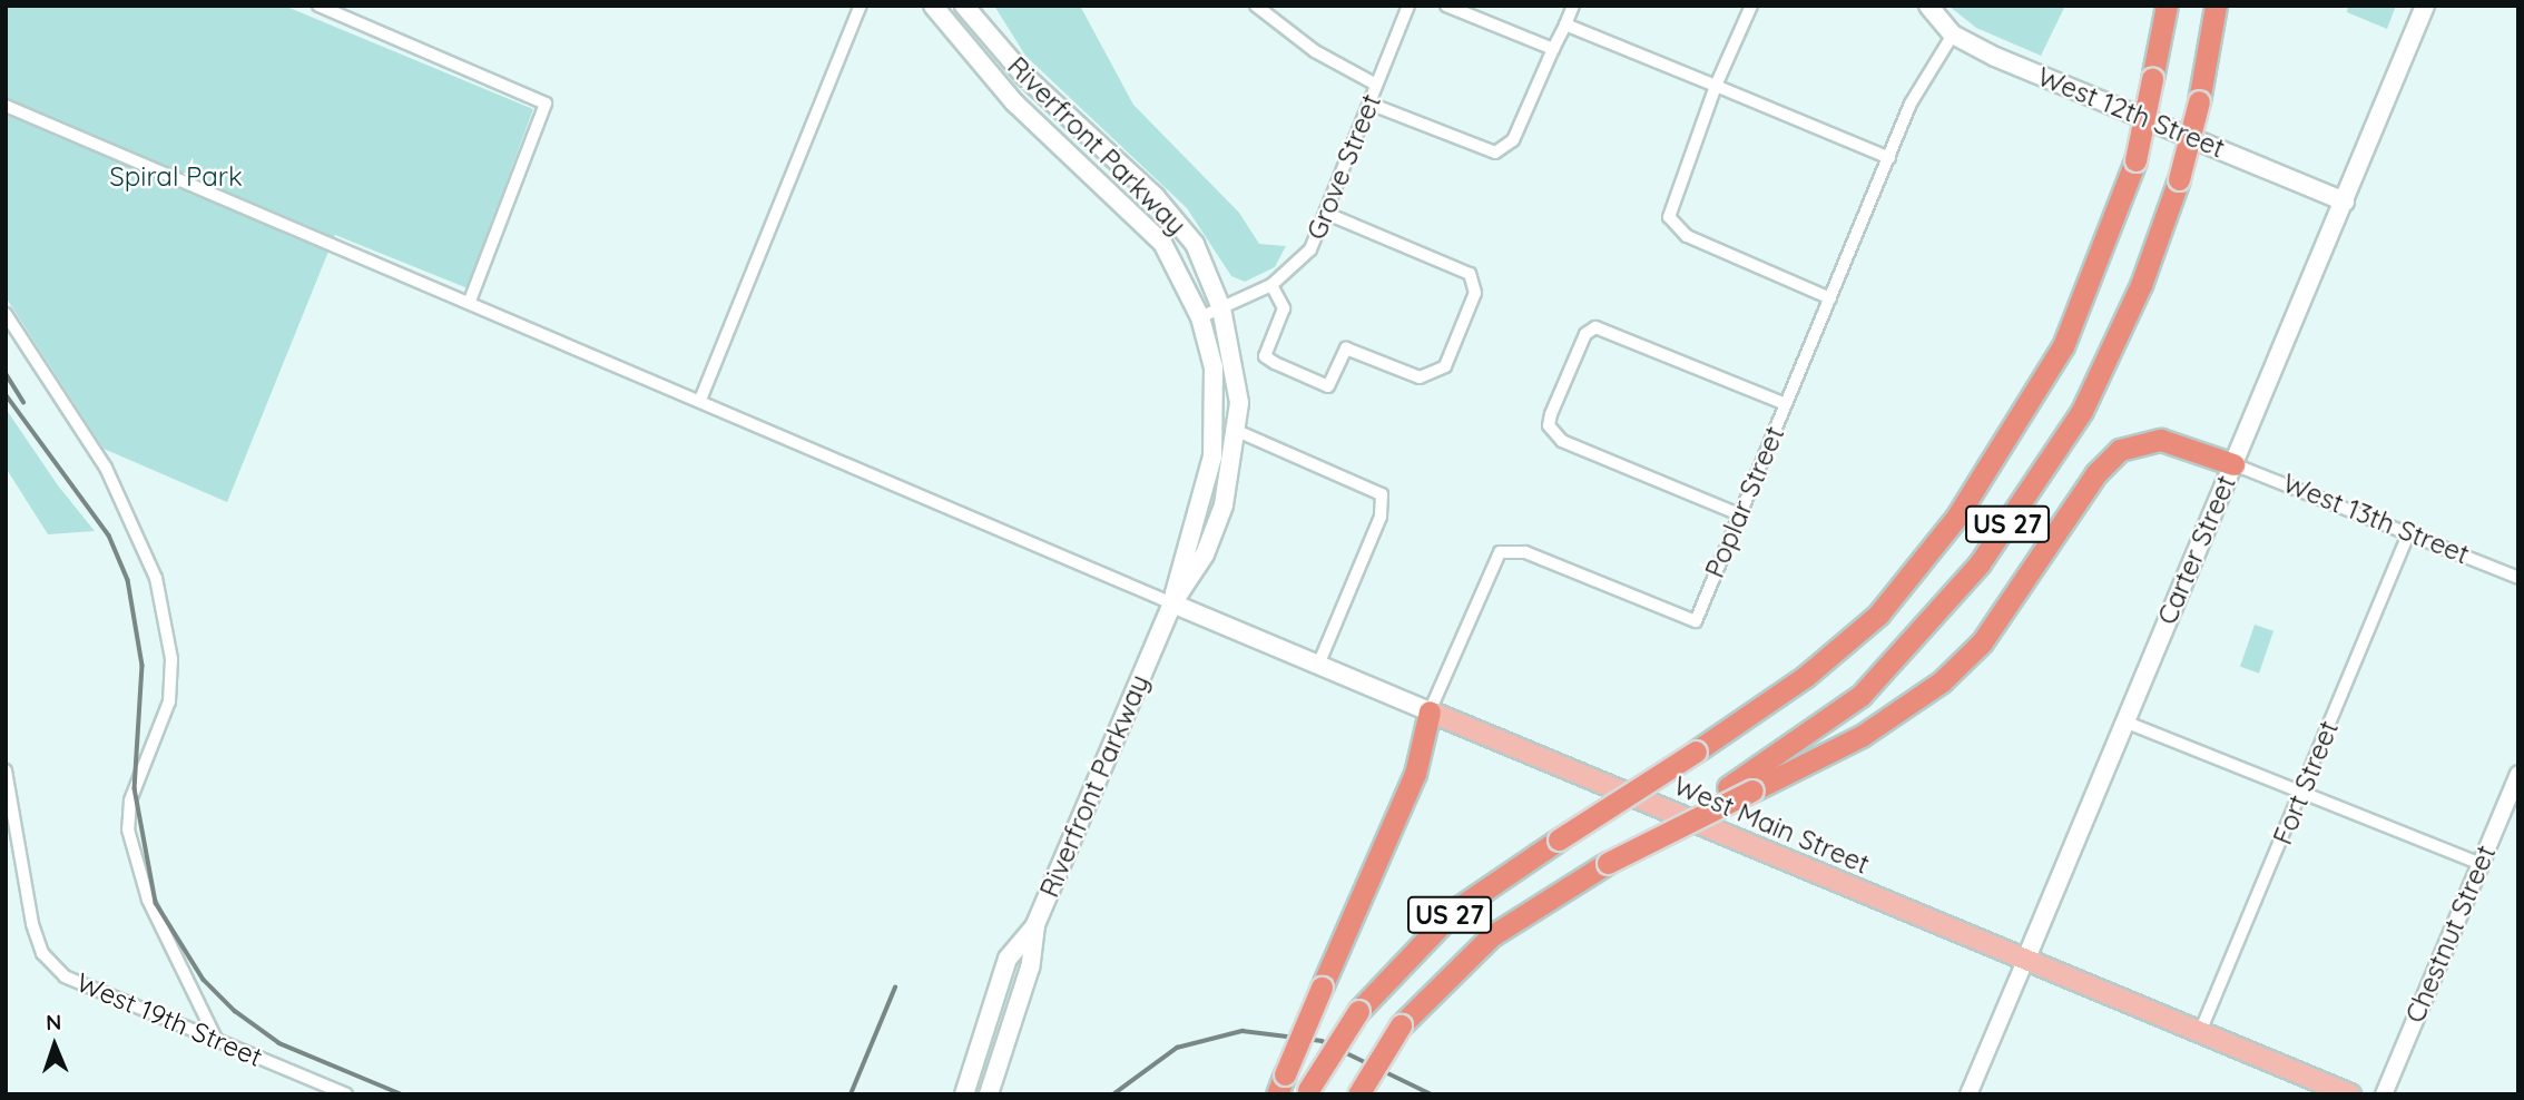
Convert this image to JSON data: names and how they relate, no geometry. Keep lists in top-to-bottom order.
{
  "streets": {
    "highway": ["US 27"],
    "main road": [
      "West 12th Street",
      "Riverfront Parkway",
      "Carter Street",
      "West Main Street"
    ],
    "street": [
      "Grove Street",
      "Poplar Street",
      "West 13th Street",
      "Fort Street",
      "Chestnut Street",
      "West 19th Street"
    ]
  },
  "crossings": [
    ["West 12th Street", "Poplar Street"],
    ["West 12th Street", "Carter Street"],
    ["Riverfront Parkway", "Grove Street"],
    ["Riverfront Parkway", "West Main Street"],
    ["Poplar Street", "West Main Street"],
    ["West 13th Street", "Carter Street"],
    ["West 13th Street", "Fort Street"],
    ["Carter Street", "West Main Street"],
    ["Fort Street", "West Main Street"]
  ],
  "parks": ["Spiral Park"],
  "north": "top"
}
